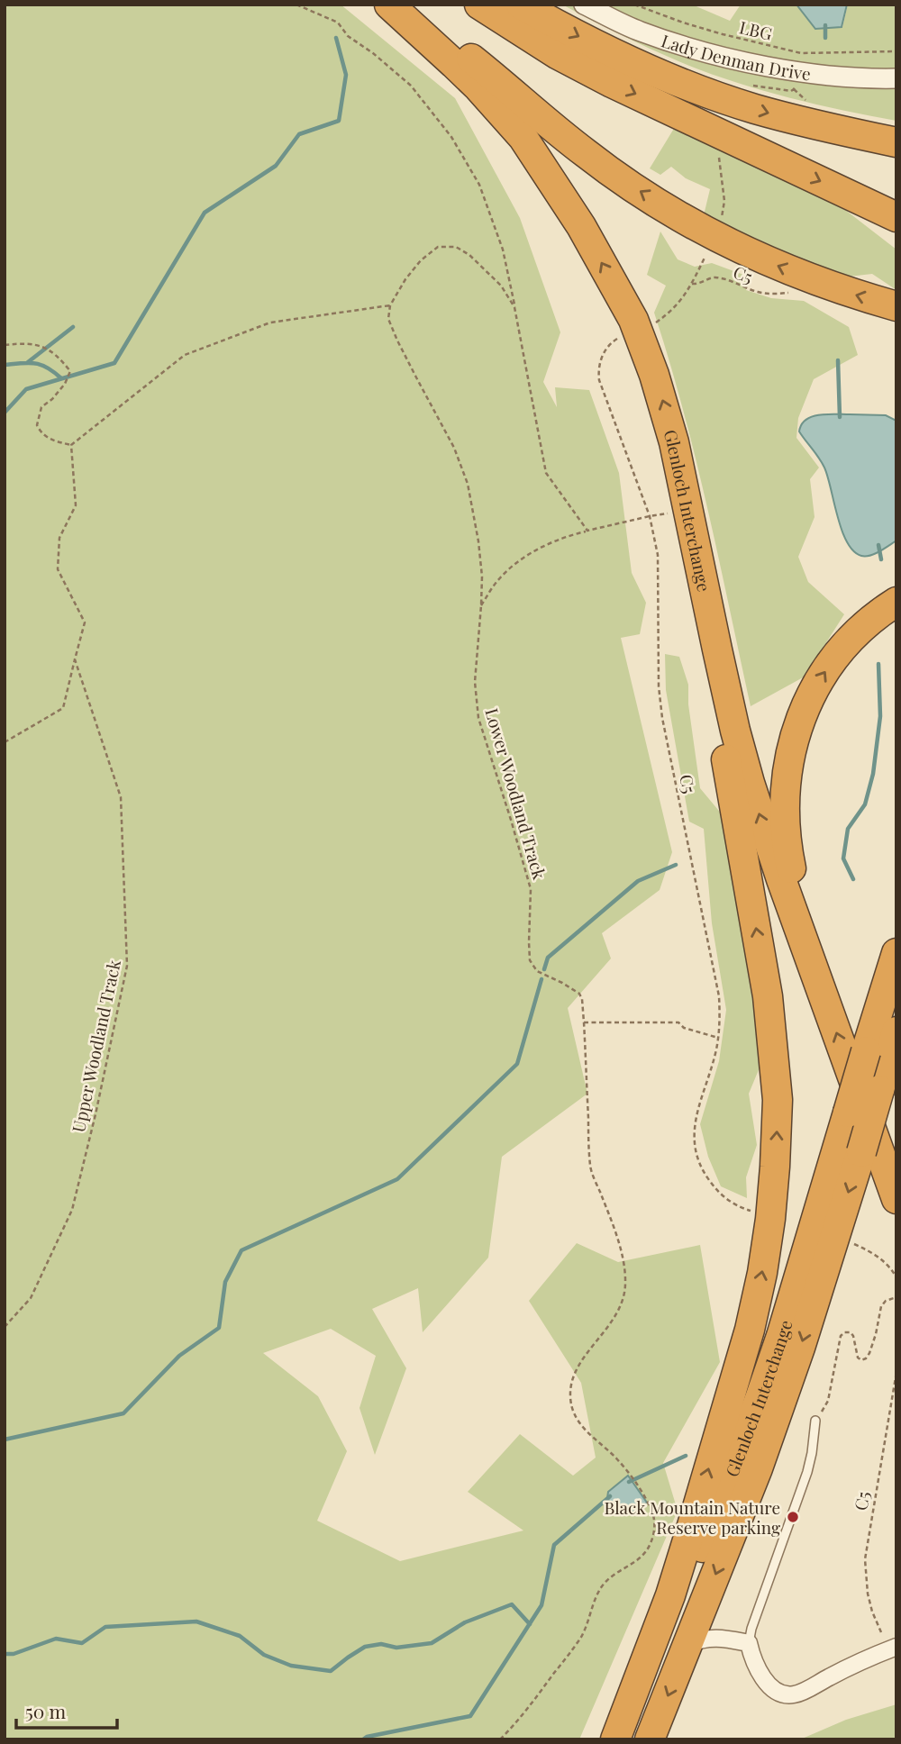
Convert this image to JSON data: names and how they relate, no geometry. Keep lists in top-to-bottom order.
{
  "streets": {
    "highway": ["Glenloch Interchange"],
    "street": ["Lady Denman Drive"],
    "path": [
      "LBG",
      "C5",
      "Lower Woodland Track",
      "Upper Woodland Track"
    ]
  },
  "places": ["Black Mountain Nature Reserve parking"],
  "scale_bar": "50 m"
}
